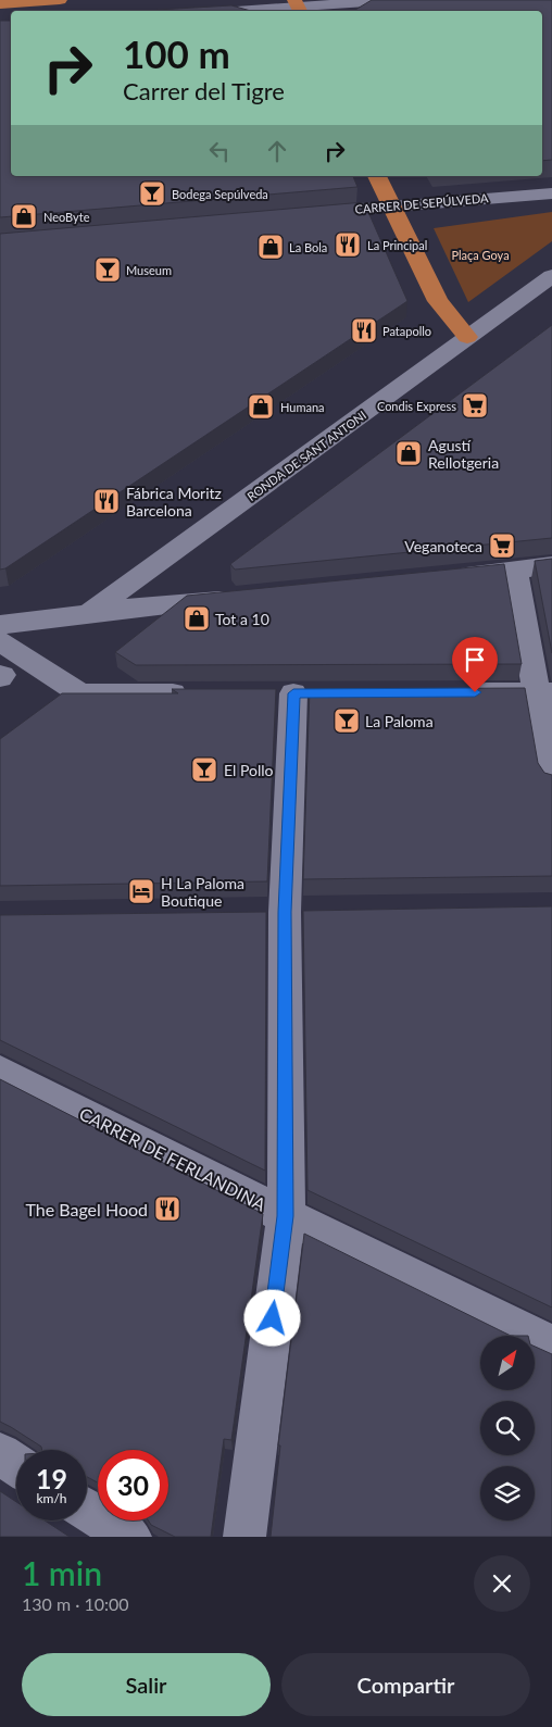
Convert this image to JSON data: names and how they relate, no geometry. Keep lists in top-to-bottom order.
{
  "streets": {
    "street": ["CARRER DE SEPÚLVEDA", "RONDA DE SANT ANTONI", "CARRER DE FERLANDINA"]
  },
  "parks": ["Plaça Goya"],
  "places": {
    "bar": [
      "Bodega Sepúlveda",
      "Museum",
      "La Paloma",
      "El Pollo"
    ],
    "shop": [
      "NeoByte",
      "La Bola",
      "Humana",
      "Agustí Rellotgeria",
      "Tot a 10"
    ],
    "restaurant": [
      "La Principal",
      "Patapollo",
      "Fábrica Moritz Barcelona",
      "The Bagel Hood"
    ],
    "supermarket": ["Condis Express", "Veganoteca"],
    "hotel": ["H La Paloma Boutique"]
  },
  "north": "top right",
  "page": {
    "turn": ["100 m", "Carrer del Tigre"],
    "speed": "19 km/h",
    "limit": "30",
    "heading": ["1 min", "130 m · 10:00"],
    "buttons": ["Salir", "Compartir"]
  }
}
